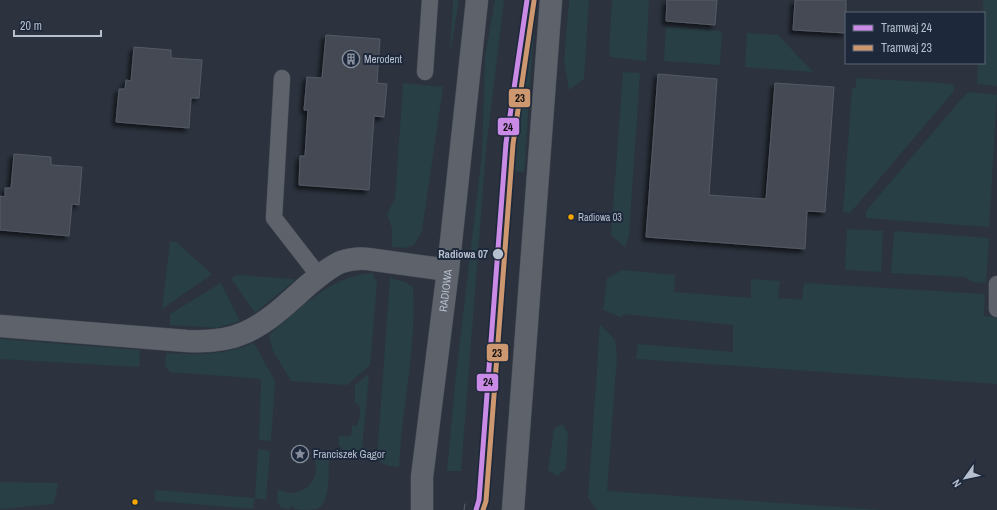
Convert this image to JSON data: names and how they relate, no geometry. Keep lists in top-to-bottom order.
{
  "streets": {
    "street": ["RADIOWA"]
  },
  "places": {
    "building": ["Merodent"],
    "other": ["Radiowa 03", "Radiowa 07"],
    "place": ["Franciszek Gągor"]
  },
  "lines": ["tram line 24", "tram line 23"],
  "legend": ["Tramwaj 24", "Tramwaj 23"],
  "scale_bar": "20 m",
  "north": "bottom left"
}
